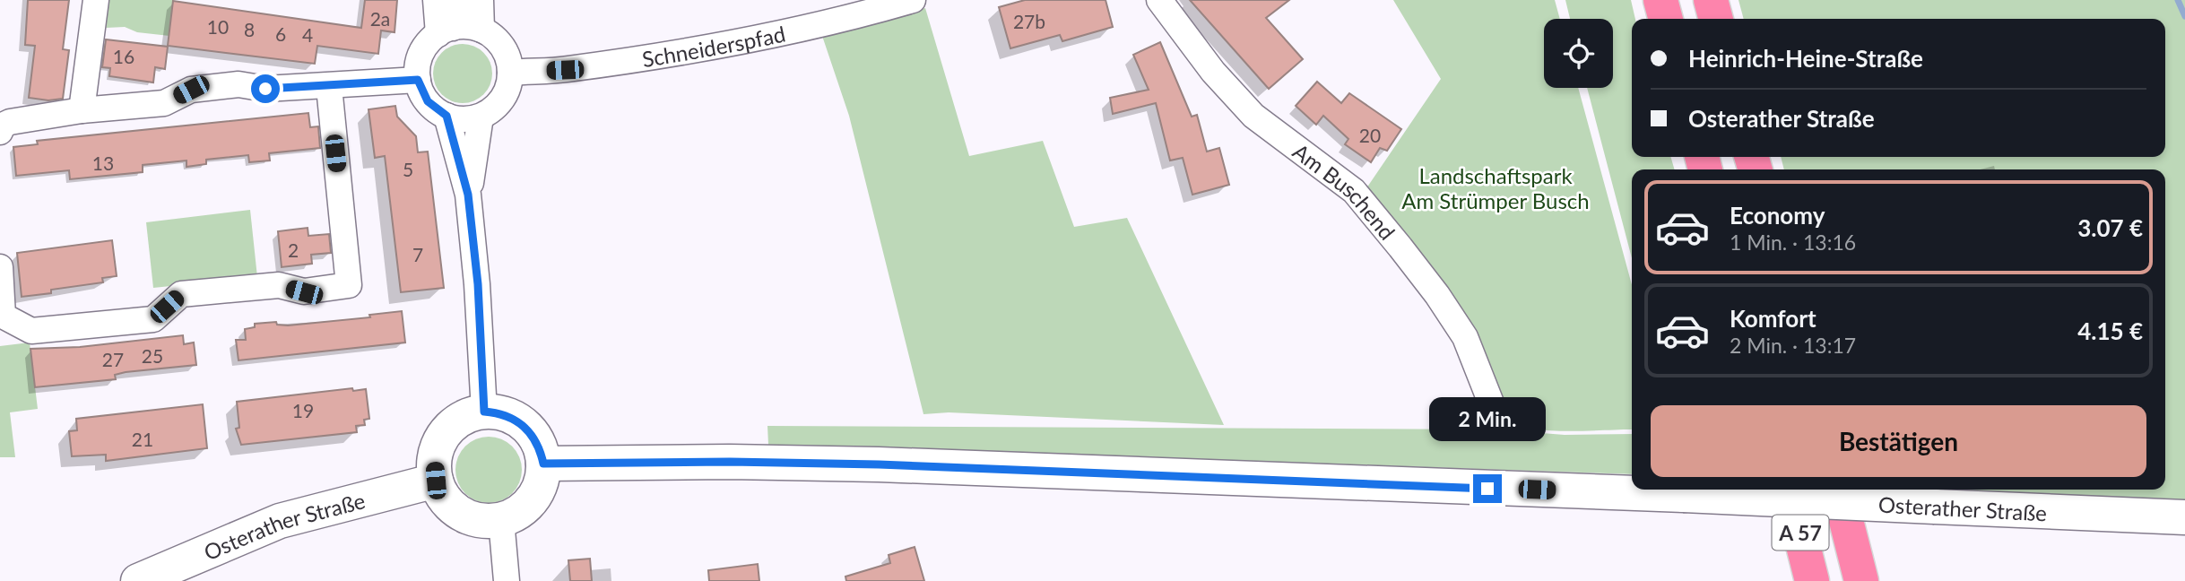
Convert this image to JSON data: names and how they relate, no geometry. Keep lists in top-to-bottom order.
{
  "streets": {
    "highway": ["A 57"],
    "main road": ["Osterather Straße"],
    "street": ["Schneiderspfad", "Am Buschend"]
  },
  "parks": ["Landschaftspark Am Strümper Busch"],
  "house_numbers": [
    "2a",
    "27b",
    "10",
    "8",
    "6",
    "4",
    "16",
    "20",
    "13",
    "5",
    "2",
    "7",
    "25",
    "27",
    "19",
    "21"
  ],
  "page": {
    "banner": ["Heinrich-Heine-Straße", "Osterather Straße"],
    "list": [
      {
        "name": "Economy",
        "note": "1 Min. · 13:16",
        "value": "3.07 €"
      },
      {
        "name": "Komfort",
        "note": "2 Min. · 13:17",
        "value": "4.15 €"
      }
    ],
    "buttons": "Bestätigen",
    "bubble": "2 Min."
  }
}
